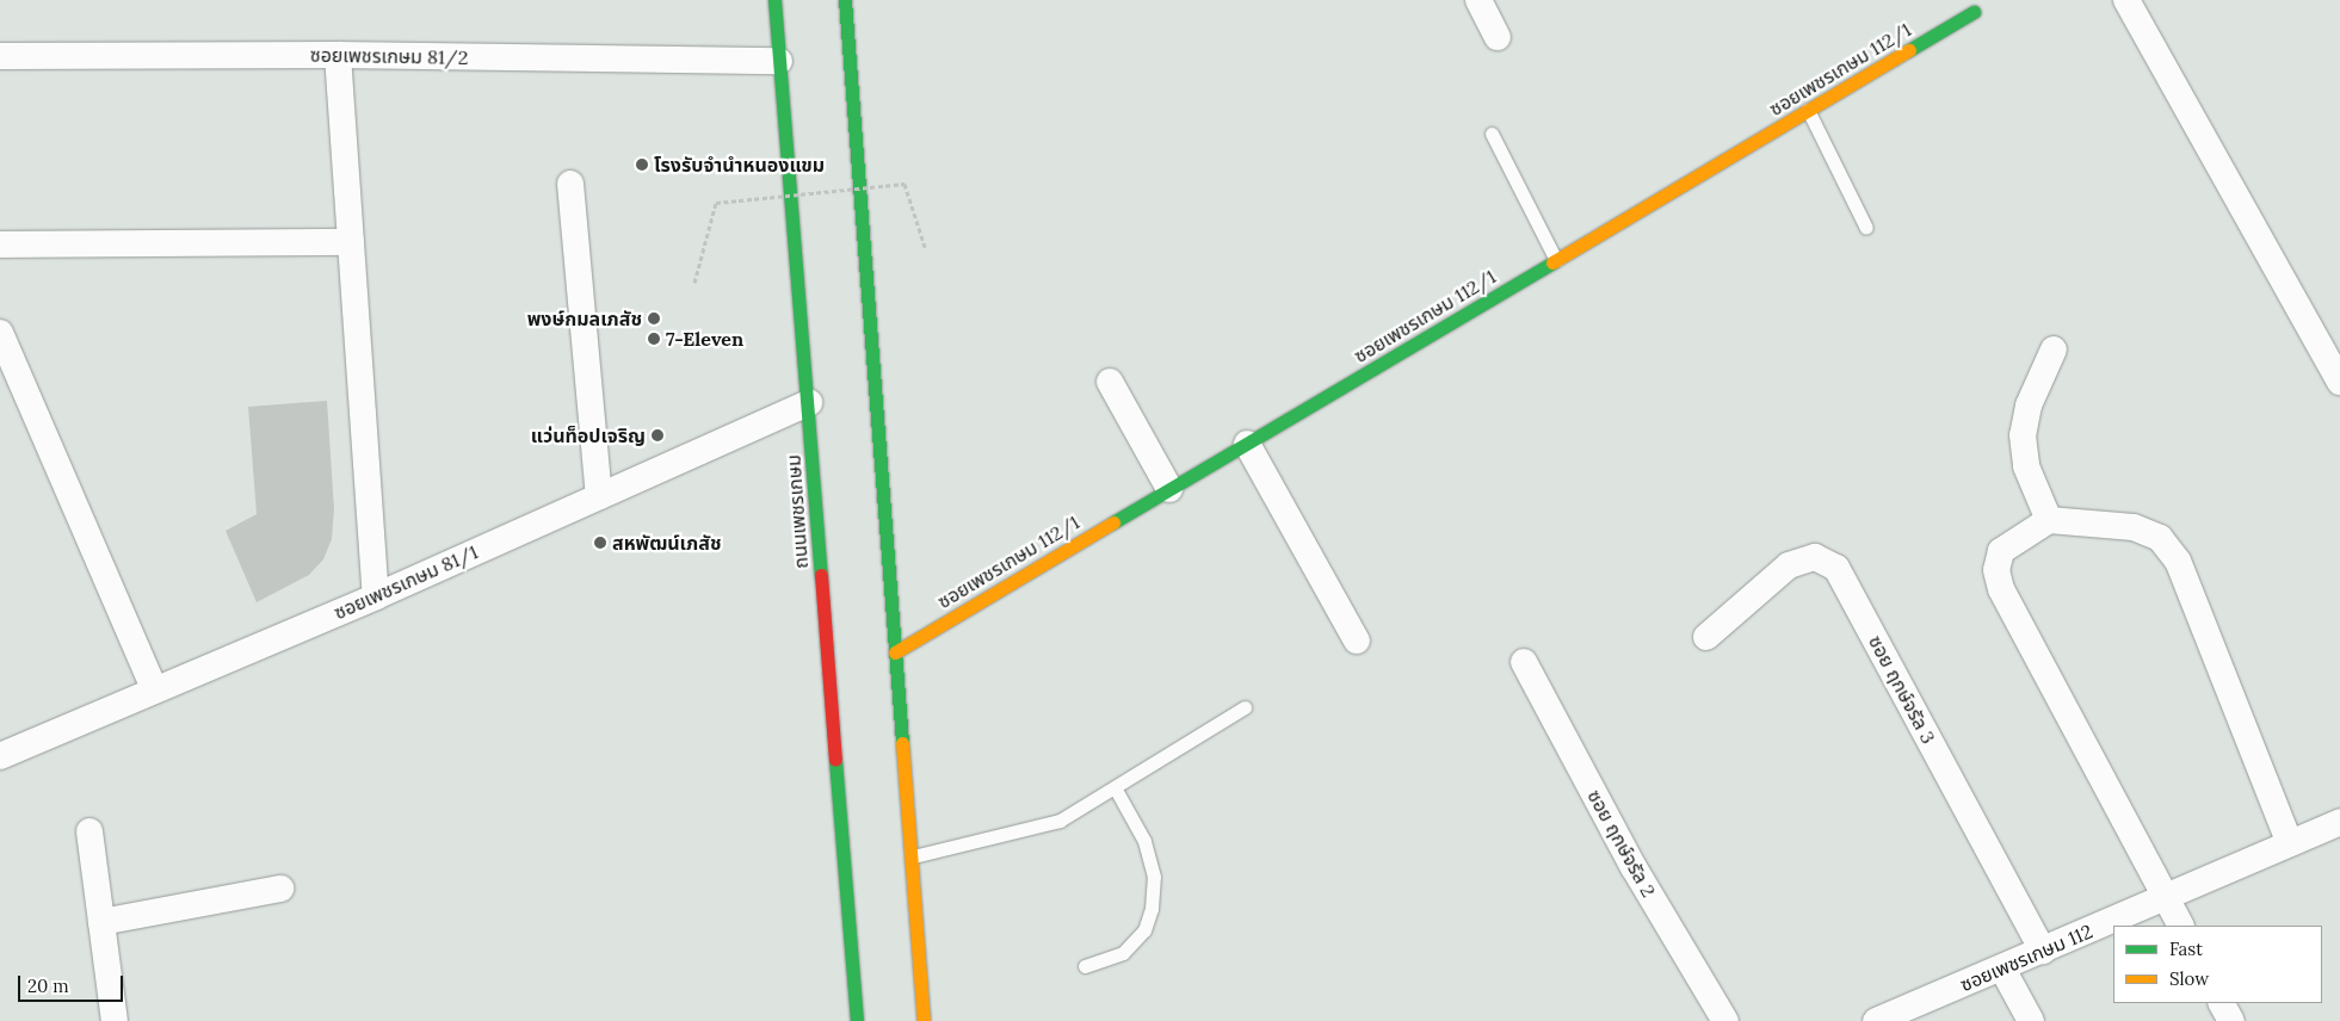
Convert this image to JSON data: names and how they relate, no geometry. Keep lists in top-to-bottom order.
{
  "streets": {
    "main road": ["ซอยเพชรเกษม 112/1", "ถนนเพชรเกษม"],
    "street": [
      "ซอยเพชรเกษม 81/2",
      "ซอยเพชรเกษม 81/1",
      "ซอย ฤกษ์จรัล 3",
      "ซอย ฤกษ์จรัล 2",
      "ซอยเพชรเกษม 112"
    ]
  },
  "crossings": [
    ["ซอยเพชรเกษม 81/2", "ถนนเพชรเกษม"],
    ["ถนนเพชรเกษม", "ซอยเพชรเกษม 81/1"],
    ["ซอย ฤกษ์จรัล 3", "ซอยเพชรเกษม 112"]
  ],
  "places": [
    "โรงรับจำนำหนองแขม",
    "พงษ์กมลเภสัช",
    "7-Eleven",
    "แว่นท็อปเจริญ",
    "สหพัฒน์เภสัช"
  ],
  "legend": ["Fast", "Slow"],
  "scale_bar": "20 m"
}
